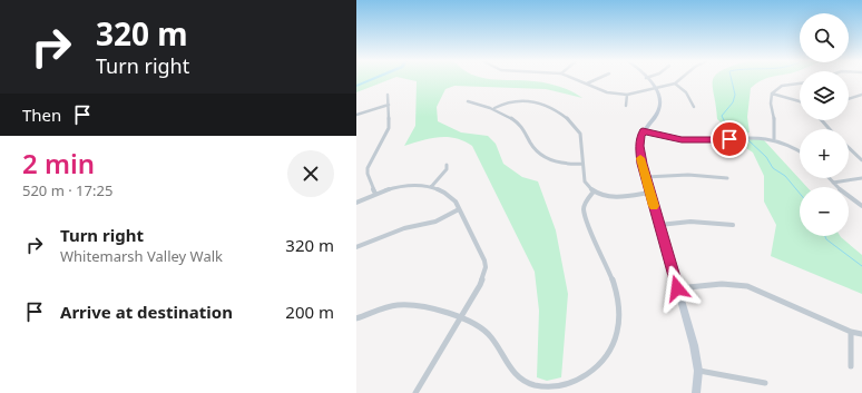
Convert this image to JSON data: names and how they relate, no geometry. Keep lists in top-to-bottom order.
{
  "page": {
    "turn": ["320 m", "Turn right"],
    "map_buttons": ["+", "−"],
    "then": "Then",
    "heading": ["2 min", "520 m · 17:25"],
    "list": [
      {
        "name": "Turn right",
        "note": "Whitemarsh Valley Walk",
        "value": "320 m"
      },
      {
        "name": "Arrive at destination",
        "value": "200 m"
      }
    ]
  }
}
